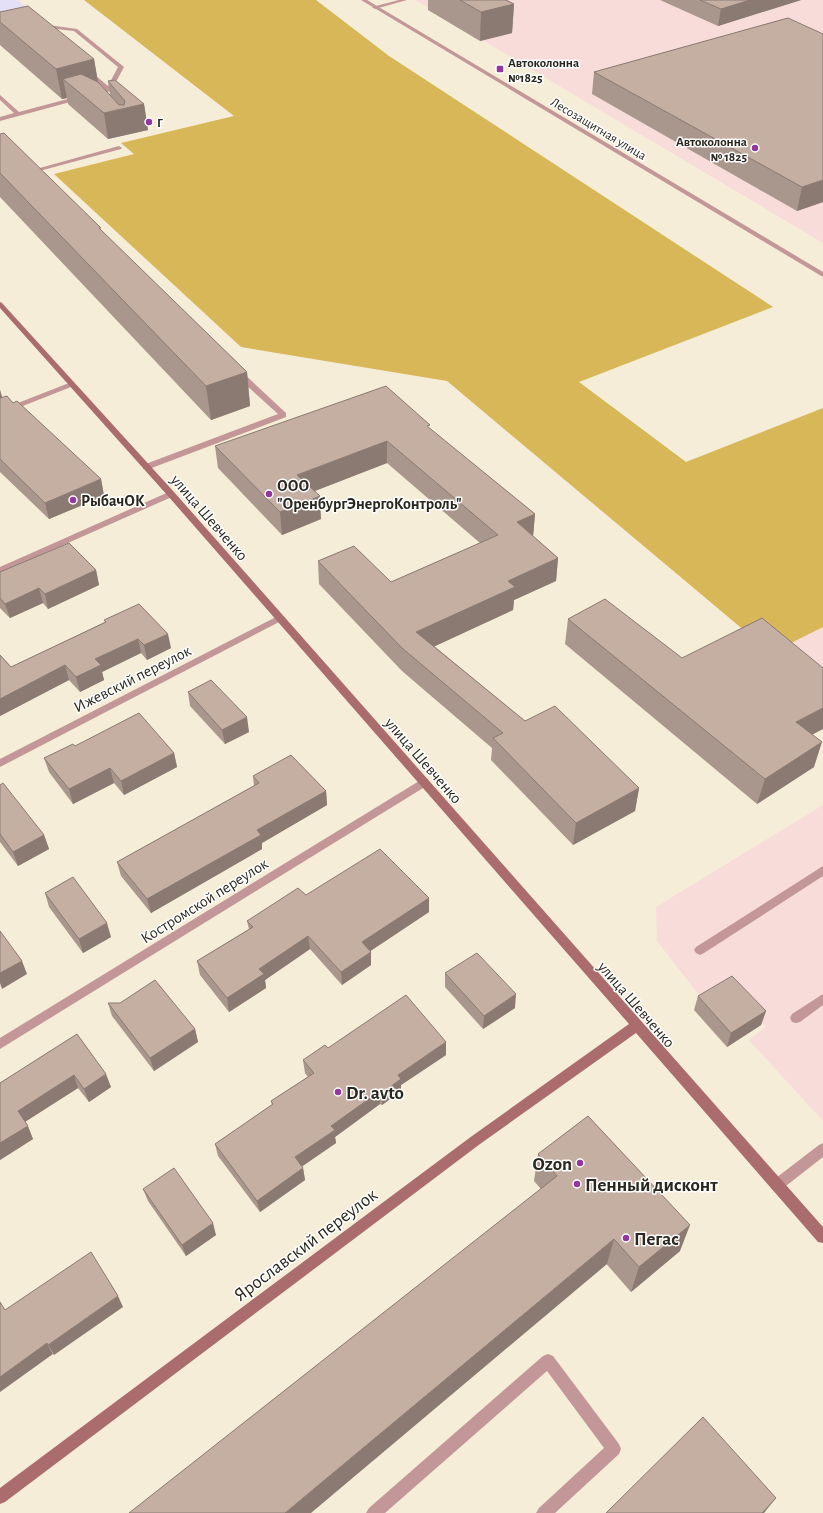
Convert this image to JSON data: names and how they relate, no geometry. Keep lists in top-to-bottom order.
{
  "streets": {
    "main road": ["улица Шевченко", "Ярославский переулок"],
    "street": ["Лесозащитная улица", "Ижевский переулок", "Костромской переулок"]
  },
  "crossings": [
    ["улица Шевченко", "Ижевский переулок"],
    ["улица Шевченко", "Костромской переулок"],
    ["улица Шевченко", "Ярославский переулок"]
  ],
  "places": {
    "transit": ["Автоколонна №1825"],
    "other": [
      "Г",
      "Автоколонна № 1825",
      "ООО \"ОренбургЭнергоКонтроль\"",
      "РыбачОК",
      "Dr. avto",
      "Ozon",
      "Пенный дисконт",
      "Пегас"
    ]
  }
}
